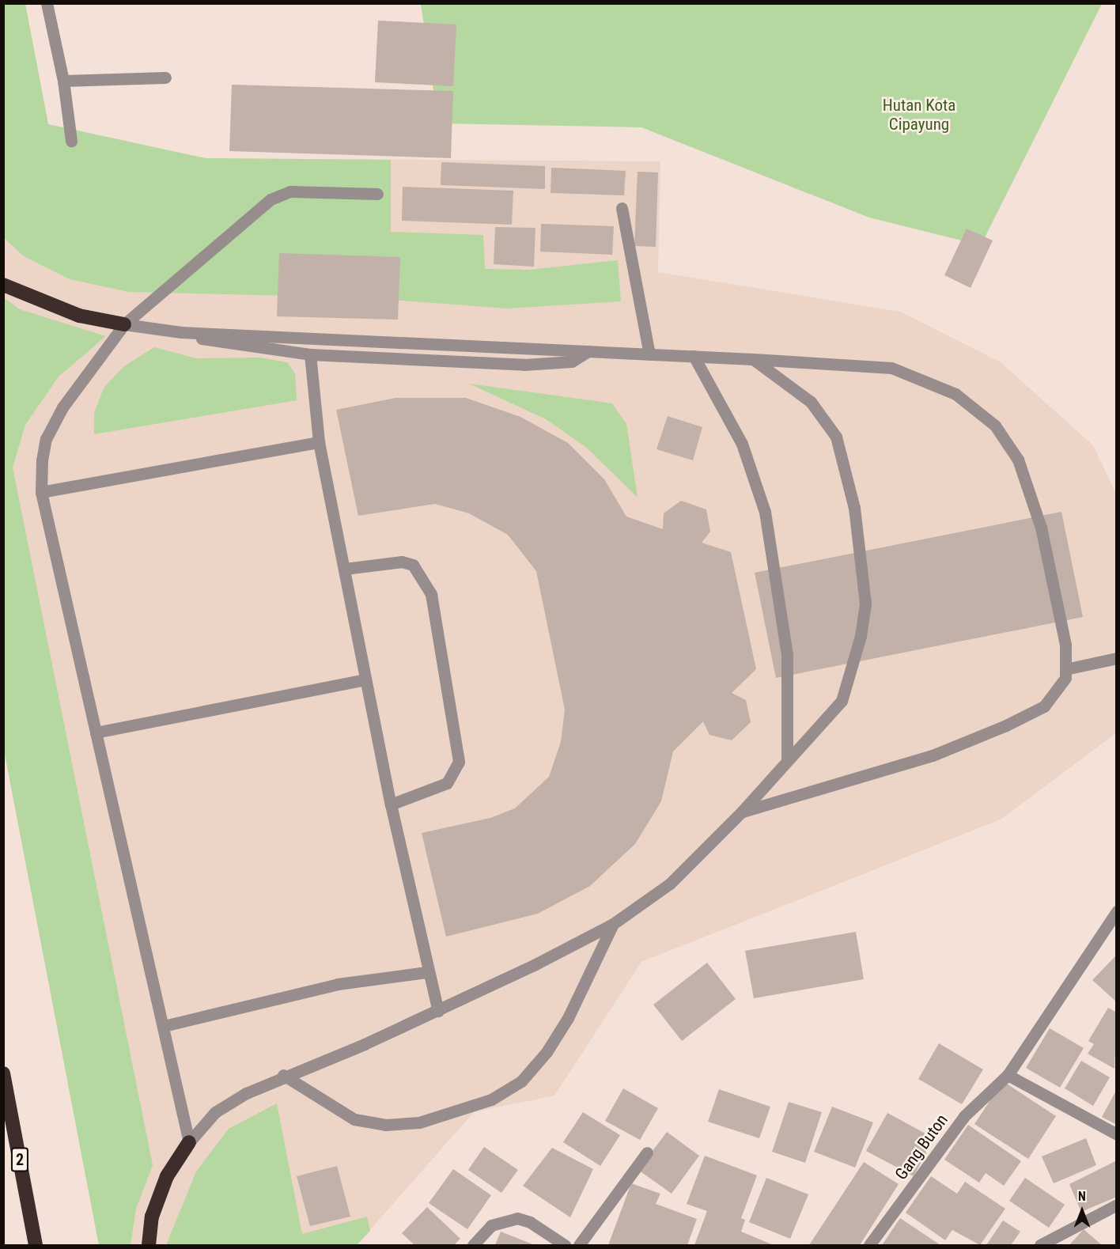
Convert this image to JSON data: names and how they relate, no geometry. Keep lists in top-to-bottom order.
{
  "streets": {
    "highway": ["2"],
    "street": ["Gang Buton"]
  },
  "parks": ["Hutan Kota Cipayung"],
  "north": "top"
}
